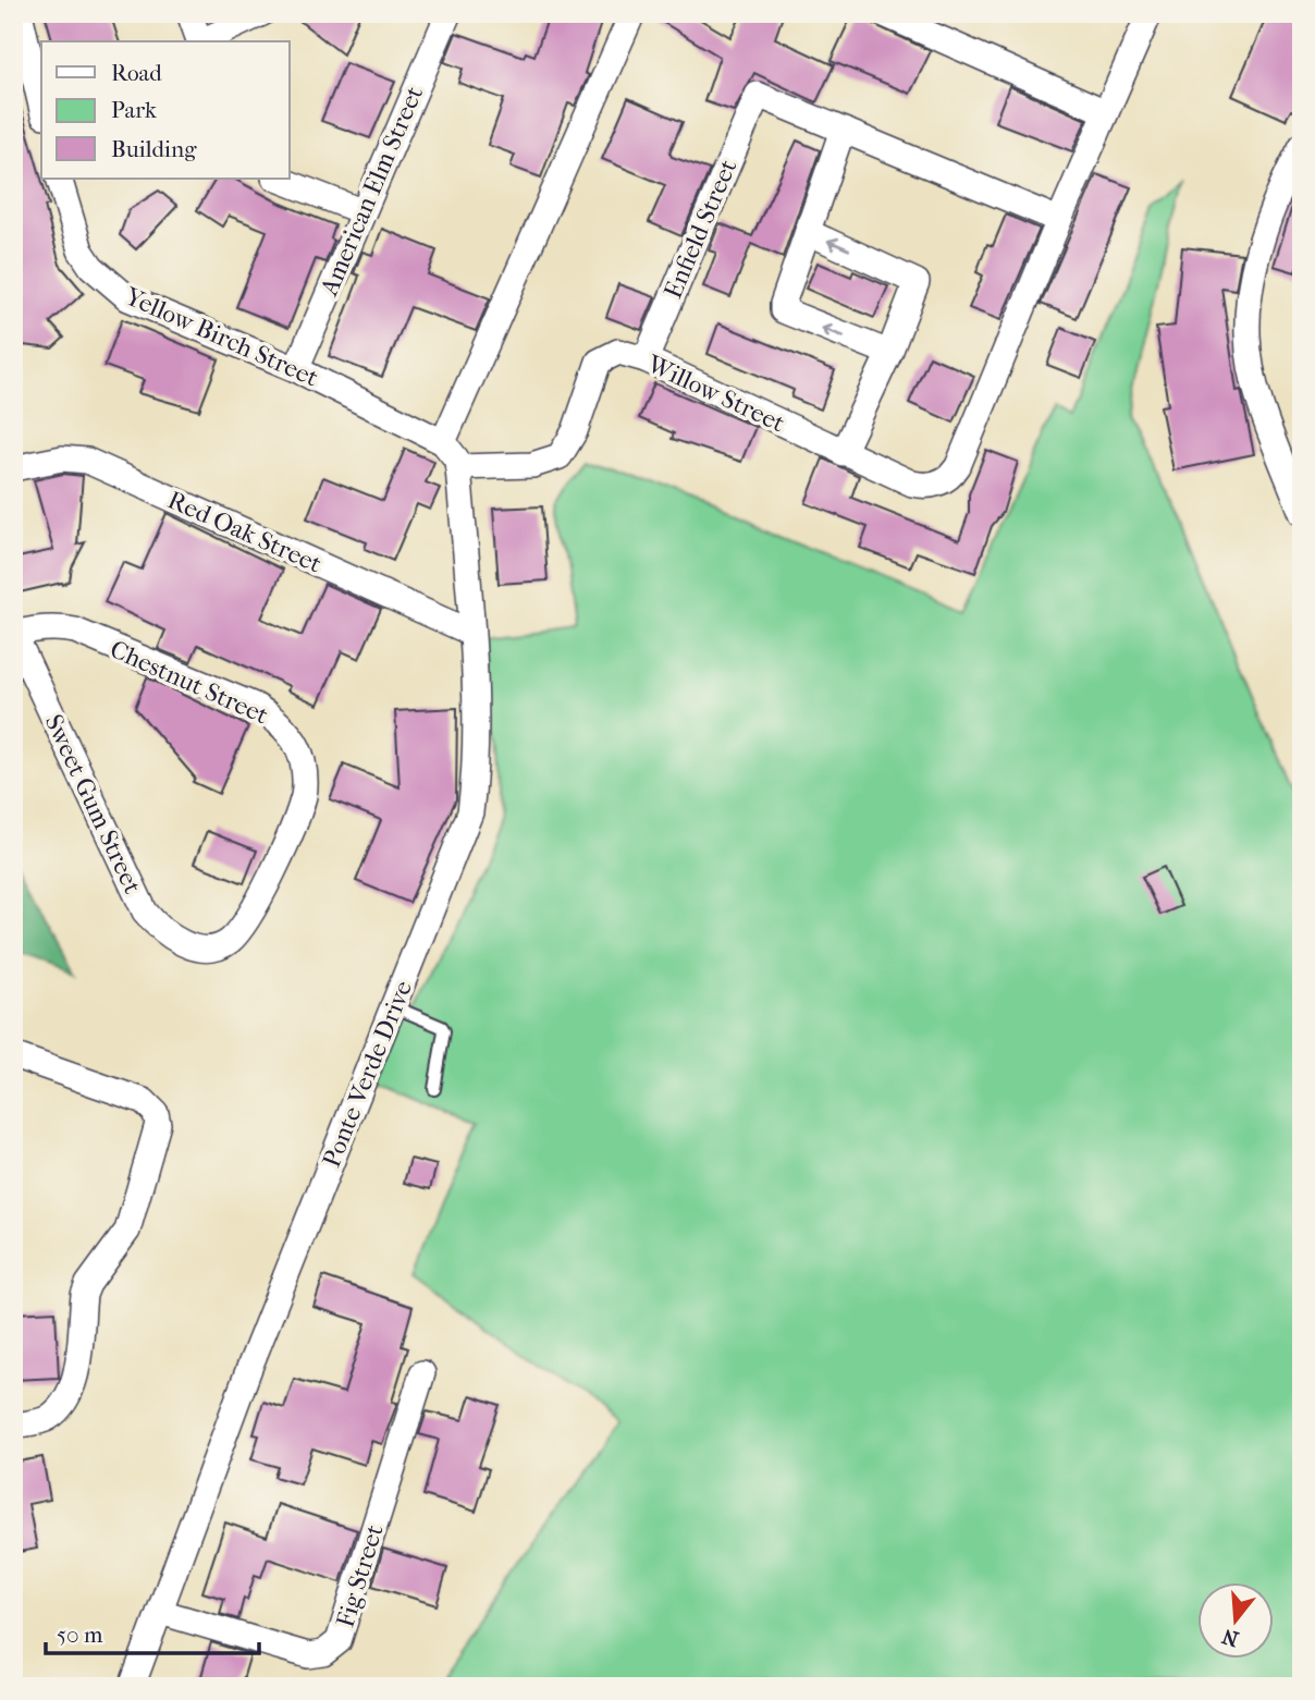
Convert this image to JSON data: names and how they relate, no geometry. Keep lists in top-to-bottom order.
{
  "streets": {
    "street": [
      "American Elm Street",
      "Enfield Street",
      "Yellow Birch Street",
      "Willow Street",
      "Red Oak Street",
      "Chestnut Street",
      "Sweet Gum Street",
      "Ponte Verde Drive",
      "Fig Street"
    ]
  },
  "crossings": [
    ["American Elm Street", "Yellow Birch Street"],
    ["Enfield Street", "Willow Street"],
    ["Yellow Birch Street", "Ponte Verde Drive"],
    ["Willow Street", "Ponte Verde Drive"],
    ["Red Oak Street", "Ponte Verde Drive"],
    ["Chestnut Street", "Sweet Gum Street"],
    ["Ponte Verde Drive", "Fig Street"]
  ],
  "legend": ["Road", "Park", "Building"],
  "scale_bar": "50 m",
  "north": "bottom"
}
